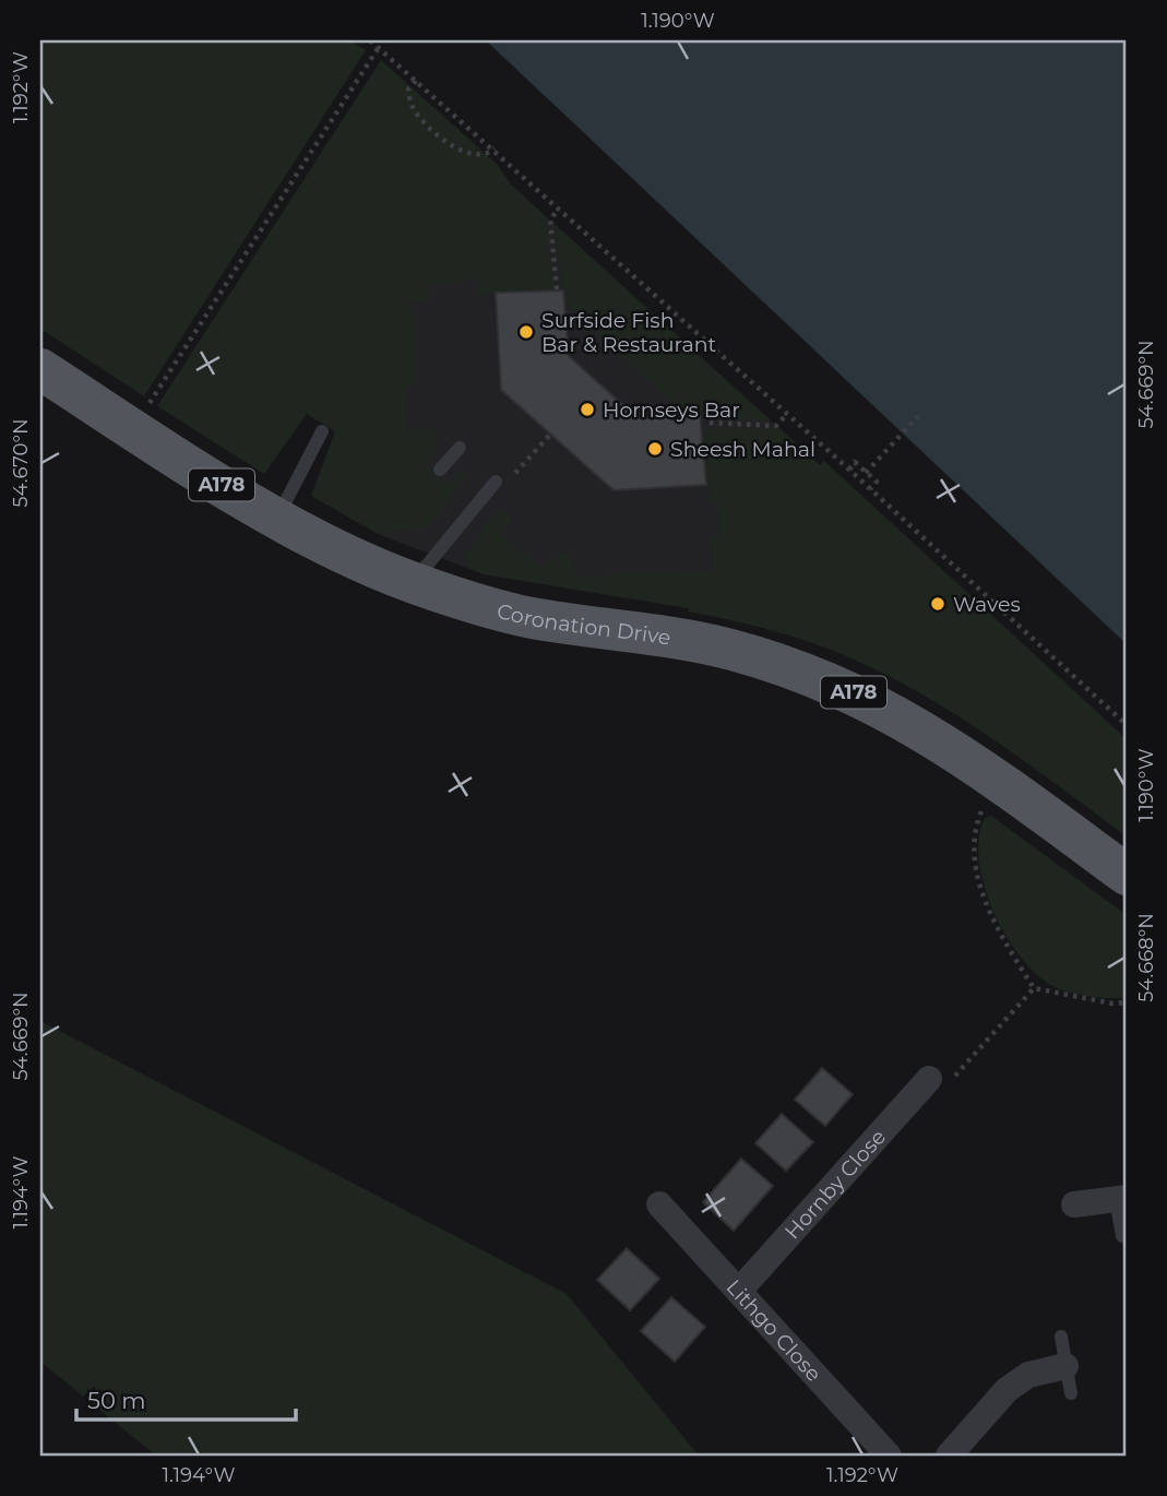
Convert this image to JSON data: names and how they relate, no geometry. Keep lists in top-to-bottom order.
{
  "streets": {
    "main road": ["A178", "Coronation Drive"],
    "street": ["Hornby Close", "Lithgo Close"]
  },
  "crossings": [
    ["Hornby Close", "Lithgo Close"]
  ],
  "places": [
    "Surfside Fish Bar & Restaurant",
    "Hornseys Bar",
    "Sheesh Mahal",
    "Waves"
  ],
  "scale_bar": "50 m",
  "coordinates": [
    "1.190°W",
    "1.192°W",
    "54.669°N",
    "54.670°N",
    "54.668°N",
    "1.194°W"
  ]
}
